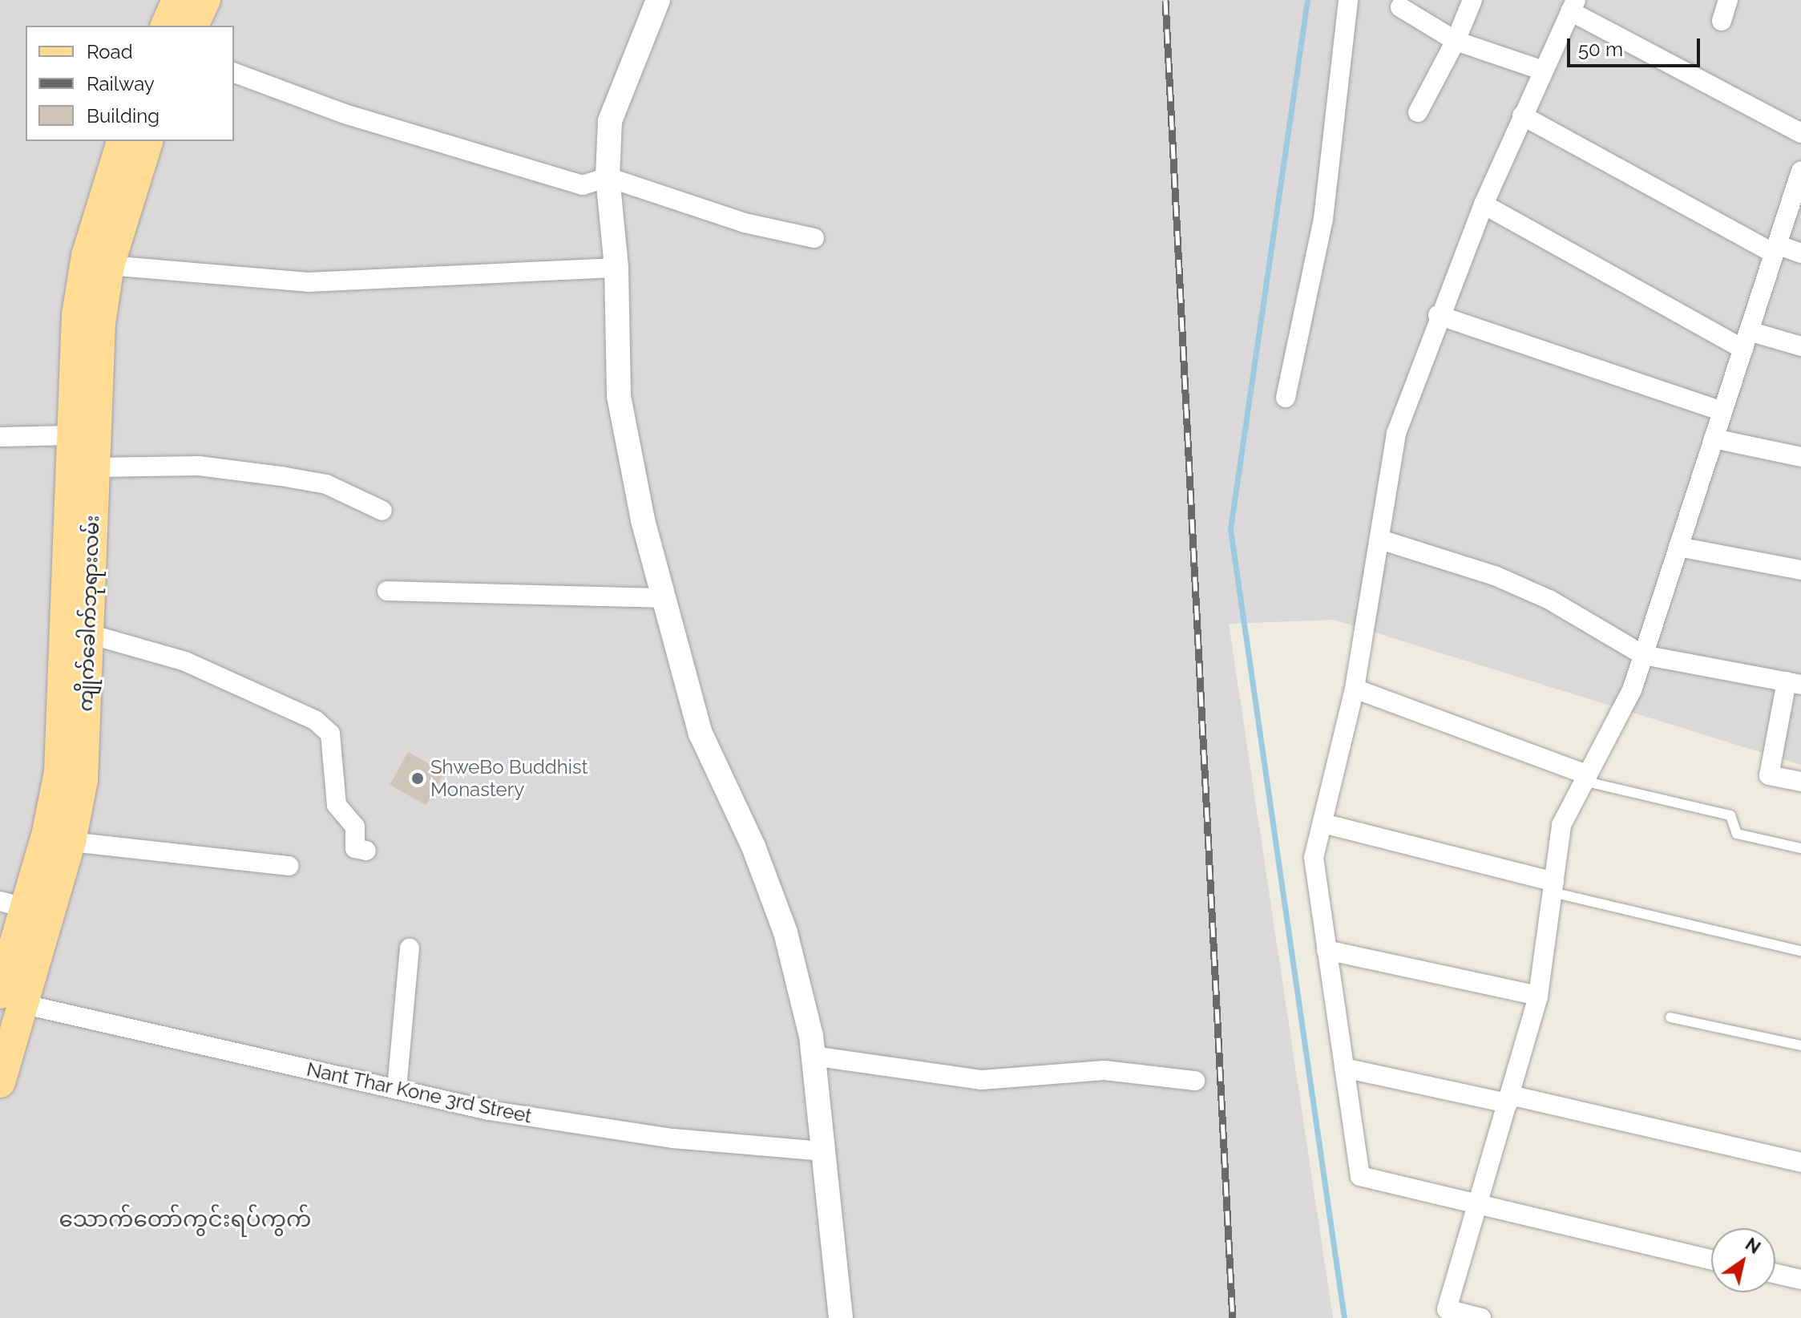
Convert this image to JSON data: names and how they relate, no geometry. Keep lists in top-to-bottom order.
{
  "streets": {
    "main road": ["ကျိုက်ခေါက်ဘုရားလမ်း"],
    "street": ["Nant Thar Kone 3rd Street"]
  },
  "crossings": [
    ["ကျိုက်ခေါက်ဘုရားလမ်း", "Nant Thar Kone 3rd Street"]
  ],
  "districts": ["သောက်တော်ကွင်းရပ်ကွက်"],
  "places": ["ShweBo Buddhist Monastery"],
  "legend": ["Road", "Railway", "Building"],
  "scale_bar": "50 m",
  "north": "top right"
}
